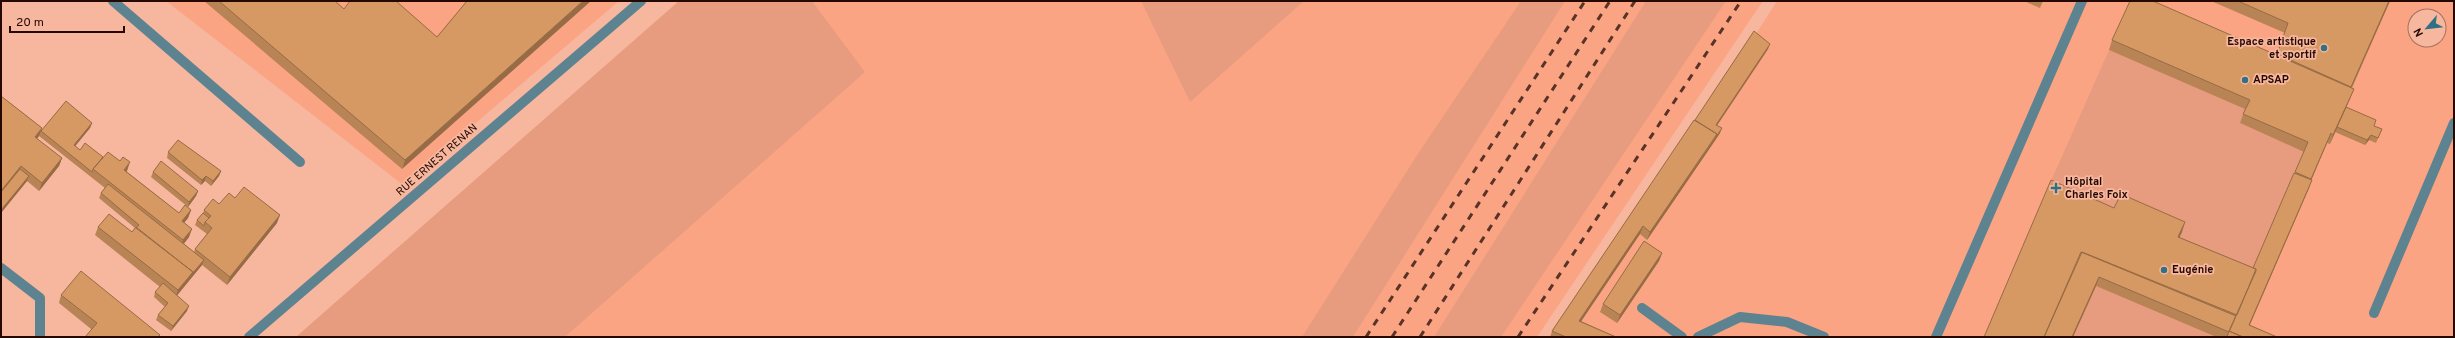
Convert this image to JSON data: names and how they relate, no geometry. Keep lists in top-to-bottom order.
{
  "streets": {
    "street": ["RUE ERNEST RENAN"]
  },
  "places": {
    "other": ["Espace artistique et sportif", "APSAP", "Eugénie"],
    "health": ["Hôpital Charles Foix"]
  },
  "scale_bar": "20 m",
  "north": "bottom left"
}
